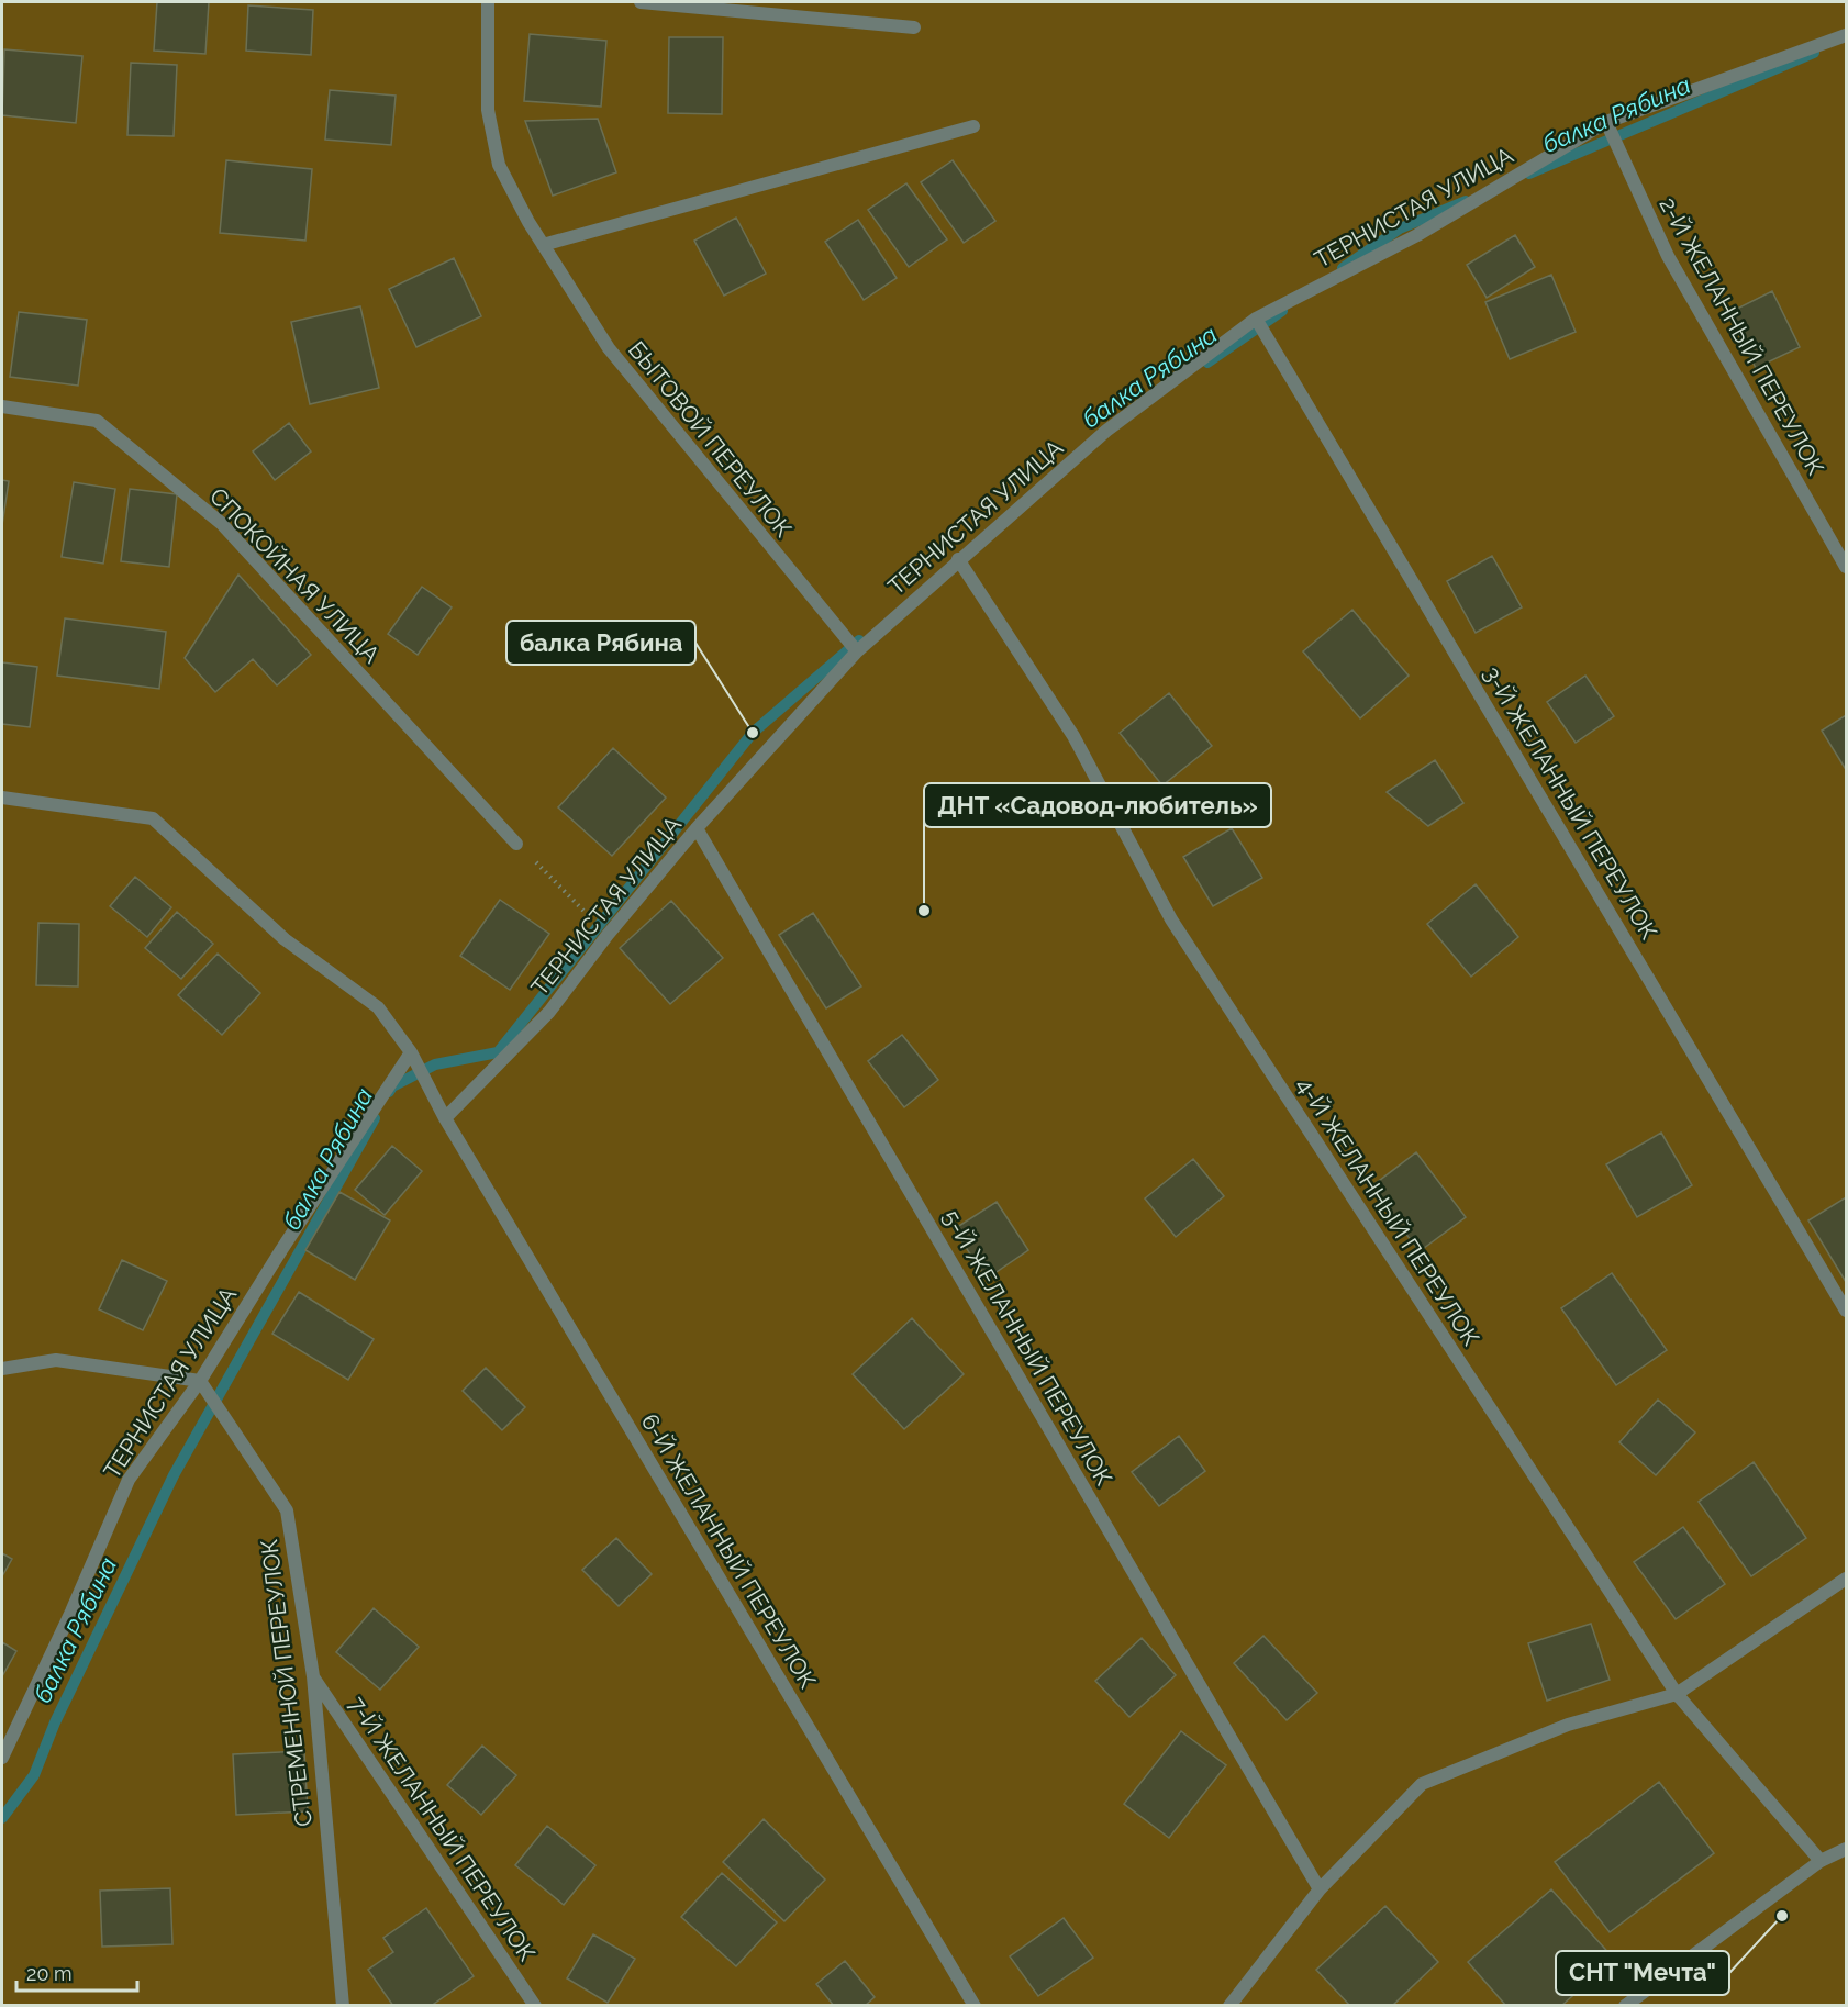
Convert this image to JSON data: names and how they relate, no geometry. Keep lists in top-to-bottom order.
{
  "streets": {
    "street": [
      "ТЕРНИСТАЯ УЛИЦА",
      "2-Й ЖЕЛАННЫЙ ПЕРЕУЛОК",
      "БЫТОВОЙ ПЕРЕУЛОК",
      "СПОКОЙНАЯ УЛИЦА",
      "3-Й ЖЕЛАННЫЙ ПЕРЕУЛОК",
      "4-Й ЖЕЛАННЫЙ ПЕРЕУЛОК",
      "5-Й ЖЕЛАННЫЙ ПЕРЕУЛОК",
      "6-Й ЖЕЛАННЫЙ ПЕРЕУЛОК",
      "СТРЕМЕННОЙ ПЕРЕУЛОК",
      "7-Й ЖЕЛАННЫЙ ПЕРЕУЛОК"
    ]
  },
  "crossings": [
    ["ТЕРНИСТАЯ УЛИЦА", "2-Й ЖЕЛАННЫЙ ПЕРЕУЛОК"],
    ["ТЕРНИСТАЯ УЛИЦА", "БЫТОВОЙ ПЕРЕУЛОК"],
    ["ТЕРНИСТАЯ УЛИЦА", "3-Й ЖЕЛАННЫЙ ПЕРЕУЛОК"],
    ["ТЕРНИСТАЯ УЛИЦА", "4-Й ЖЕЛАННЫЙ ПЕРЕУЛОК"],
    ["ТЕРНИСТАЯ УЛИЦА", "5-Й ЖЕЛАННЫЙ ПЕРЕУЛОК"],
    ["ТЕРНИСТАЯ УЛИЦА", "6-Й ЖЕЛАННЫЙ ПЕРЕУЛОК"],
    ["ТЕРНИСТАЯ УЛИЦА", "СТРЕМЕННОЙ ПЕРЕУЛОК"],
    ["СТРЕМЕННОЙ ПЕРЕУЛОК", "7-Й ЖЕЛАННЫЙ ПЕРЕУЛОК"]
  ],
  "water": ["балка Рябина"],
  "places": ["балка Рябина", "ДНТ «Садовод-любитель»", "СНТ \"Мечта\""],
  "scale_bar": "20 m"
}
